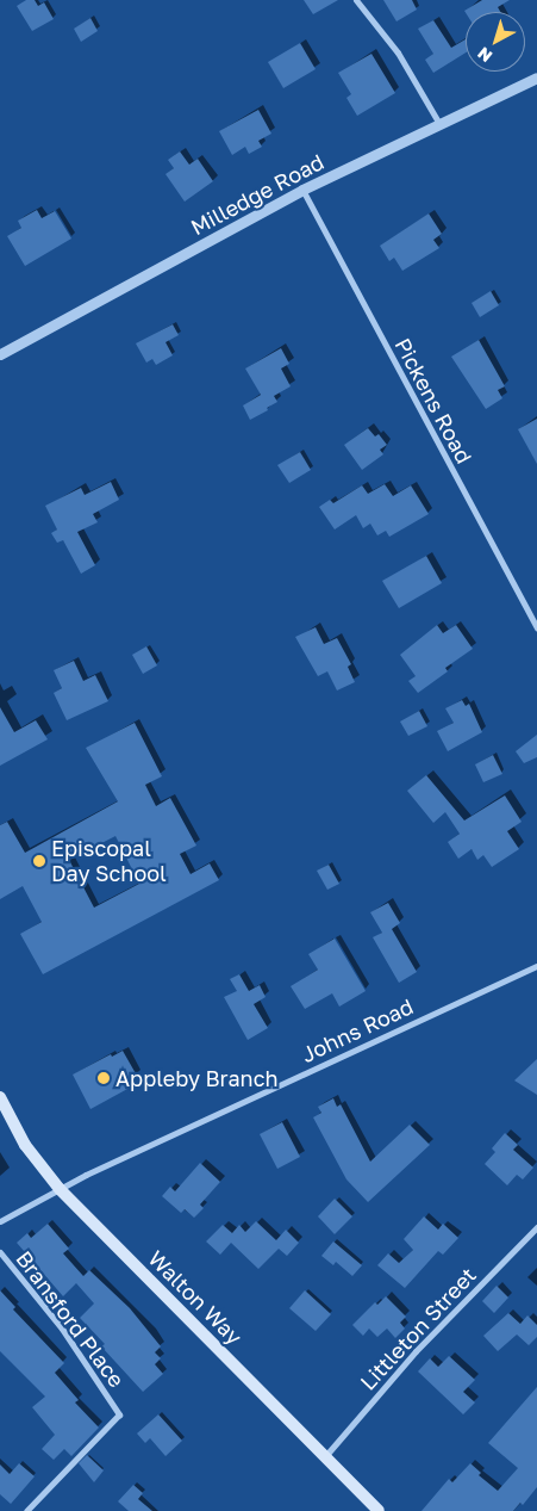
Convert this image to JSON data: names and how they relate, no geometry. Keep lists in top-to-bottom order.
{
  "streets": {
    "main road": ["Walton Way"],
    "street": [
      "Milledge Road",
      "Pickens Road",
      "Johns Road",
      "Bransford Place",
      "Littleton Street"
    ]
  },
  "crossings": [
    ["Milledge Road", "Pickens Road"],
    ["Johns Road", "Walton Way"],
    ["Walton Way", "Littleton Street"]
  ],
  "places": ["Episcopal Day School", "Appleby Branch"],
  "north": "bottom left"
}
